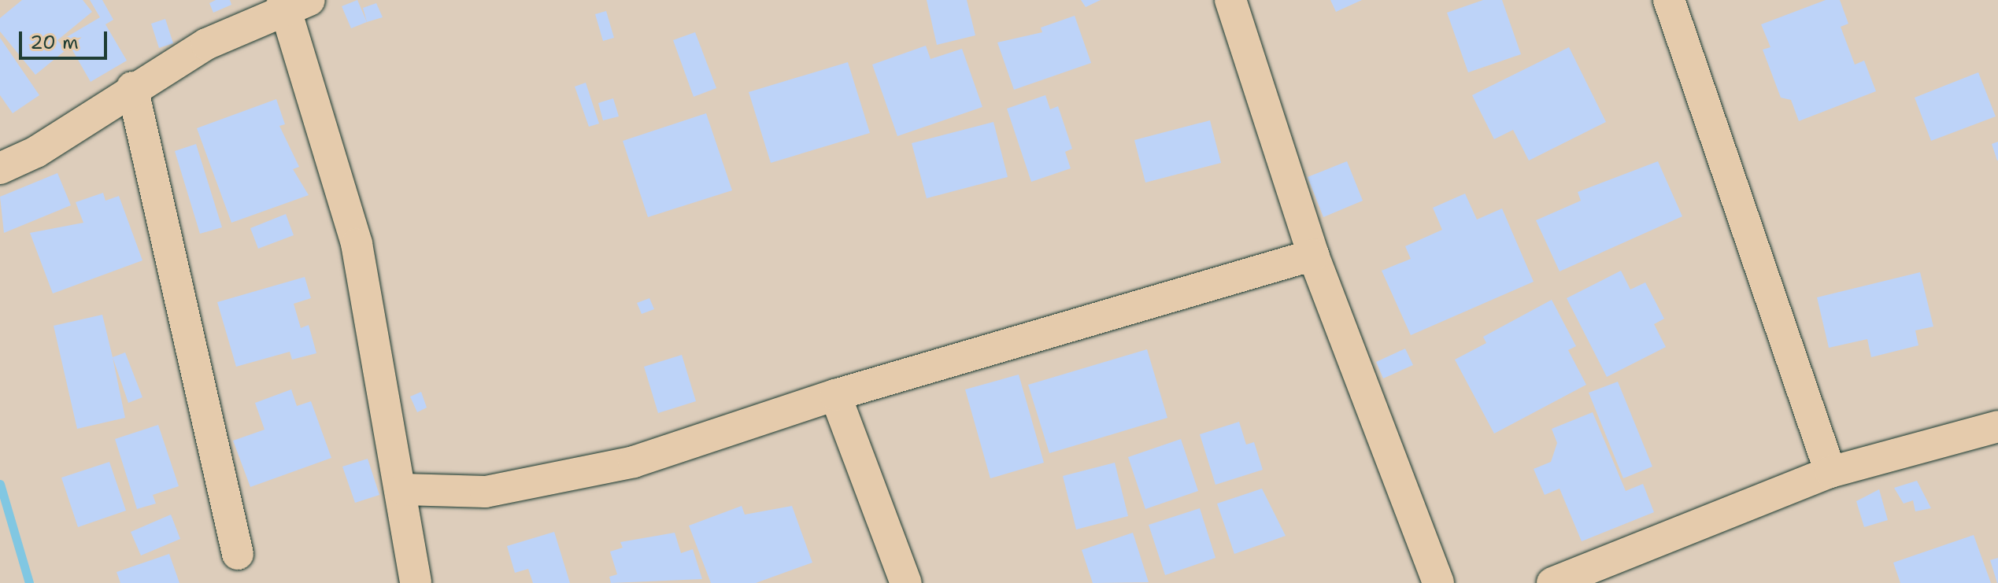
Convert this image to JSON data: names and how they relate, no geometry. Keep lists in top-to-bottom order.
{
  "scale_bar": "20 m"
}
